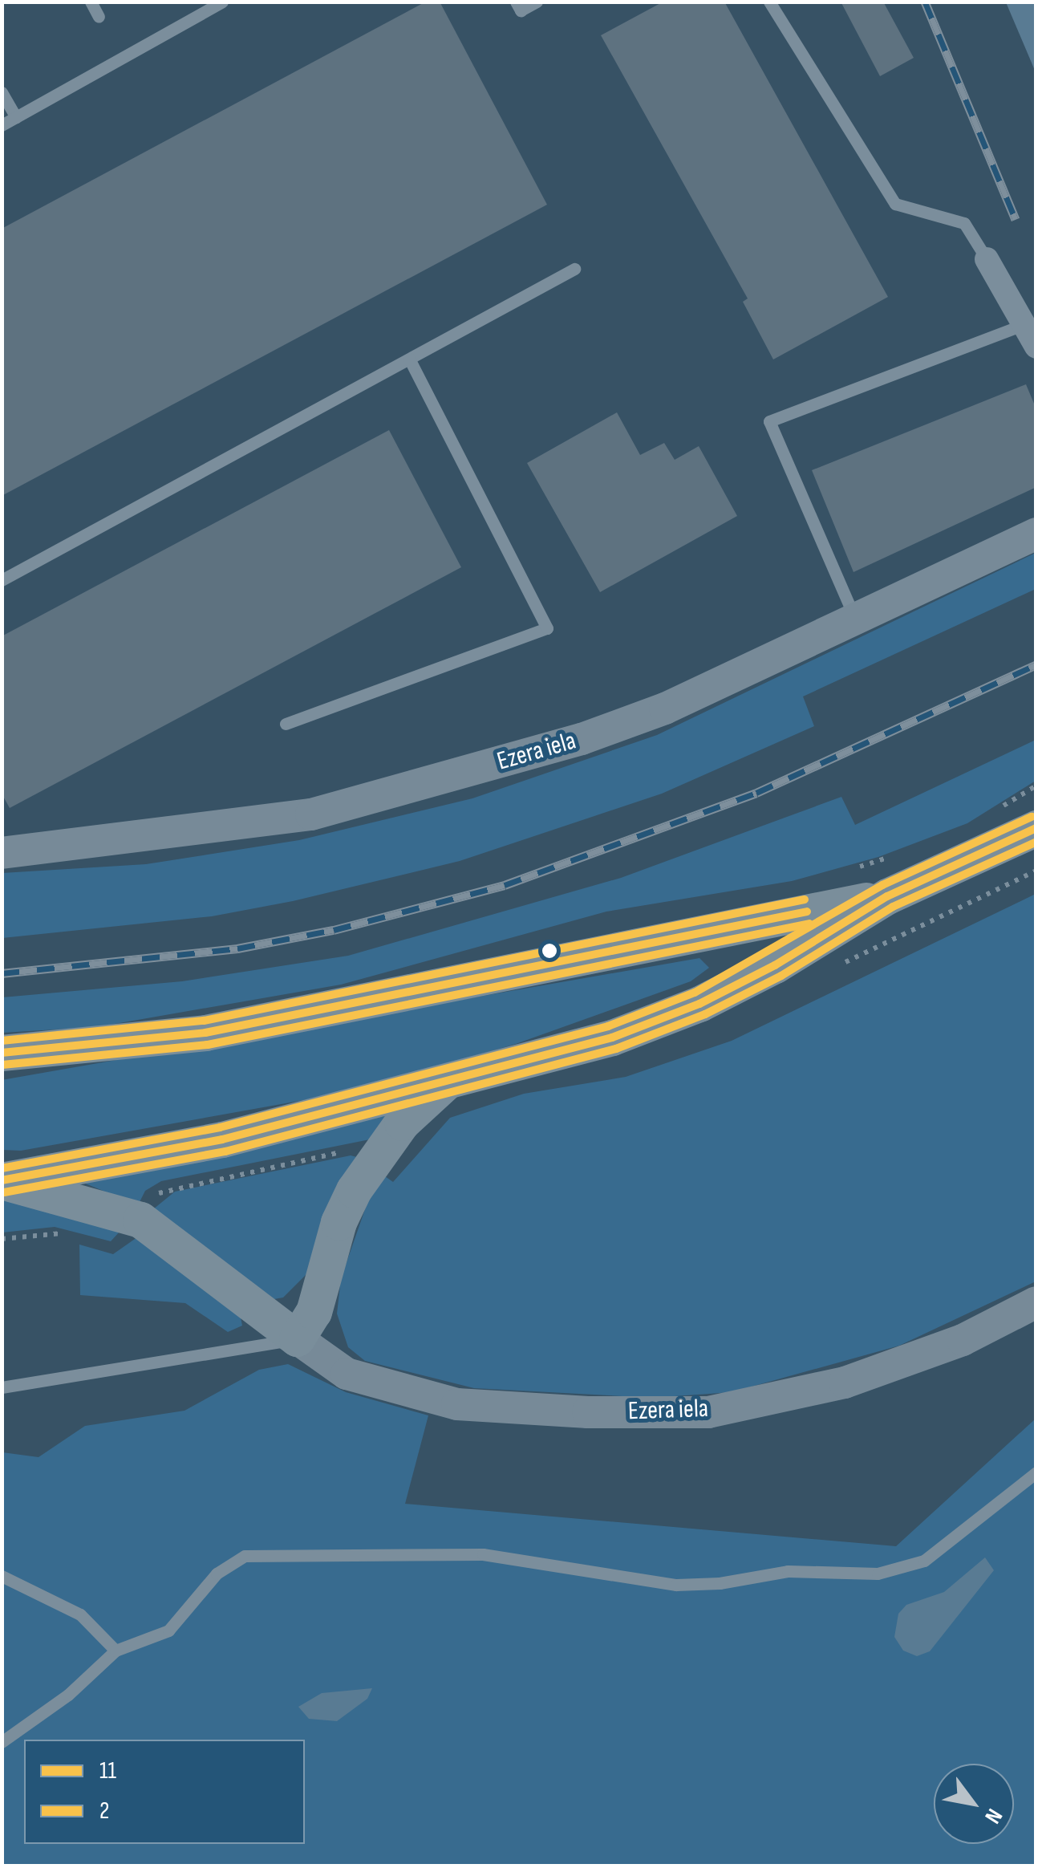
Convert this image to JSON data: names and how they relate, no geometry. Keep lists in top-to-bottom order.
{
  "streets": {
    "street": ["Ezera iela"]
  },
  "lines": ["transit line 11", "transit line 2"],
  "legend": ["11", "2"],
  "north": "bottom right"
}
